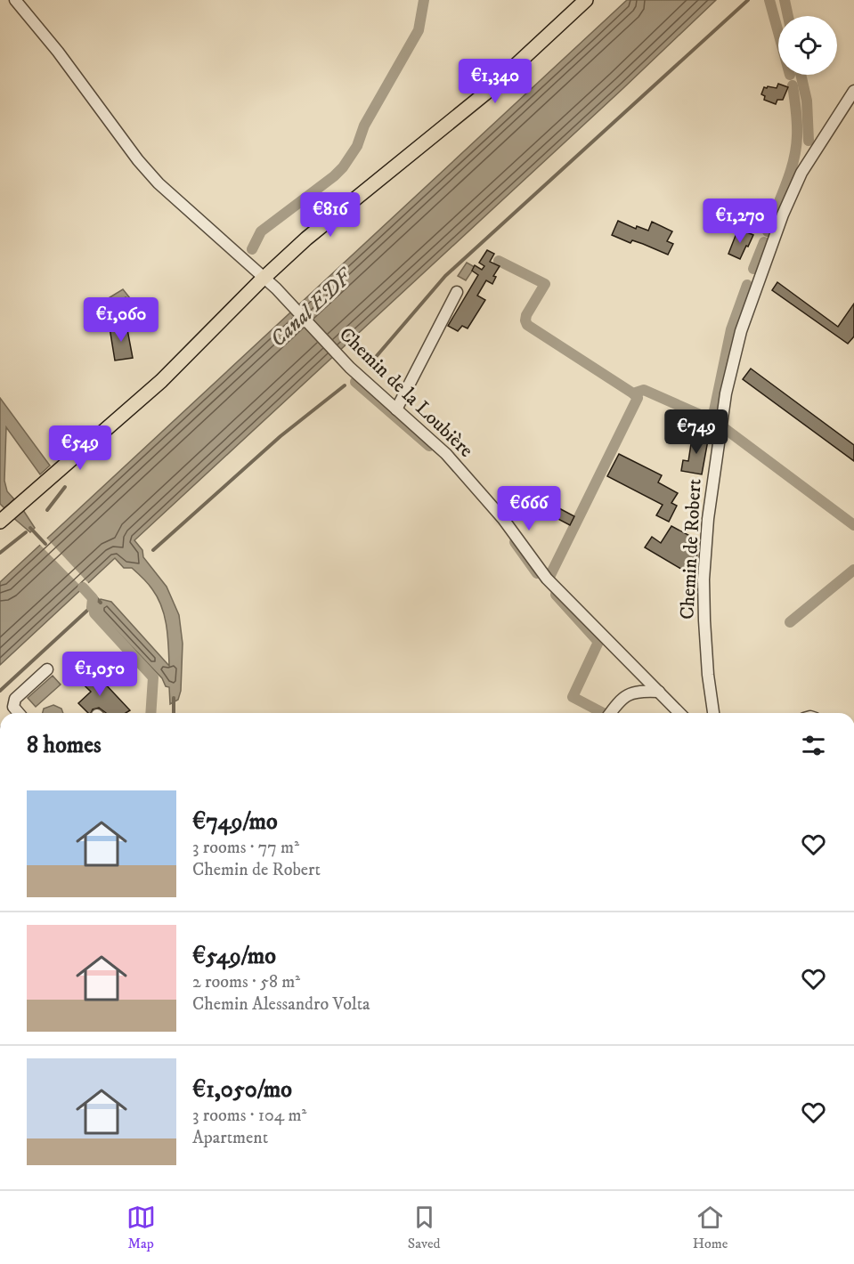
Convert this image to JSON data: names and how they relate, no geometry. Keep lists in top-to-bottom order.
{
  "streets": {
    "street": ["Chemin de la Loubière", "Chemin de Robert"]
  },
  "water": ["Canal EDF"],
  "page": {
    "price": [
      "€1,340",
      "€816",
      "€1,270",
      "€1,060",
      "€749",
      "€549",
      "€666",
      "€1,050"
    ],
    "heading": "8 homes",
    "list": [
      {
        "name": "€749/mo",
        "note": "3 rooms · 77 m² · Chemin de Robert"
      },
      {
        "name": "€549/mo",
        "note": "2 rooms · 58 m² · Chemin Alessandro Volta"
      },
      {
        "name": "€1,050/mo",
        "note": "3 rooms · 104 m² · Apartment"
      }
    ],
    "tabs": ["Map", "Saved", "Home"]
  }
}
